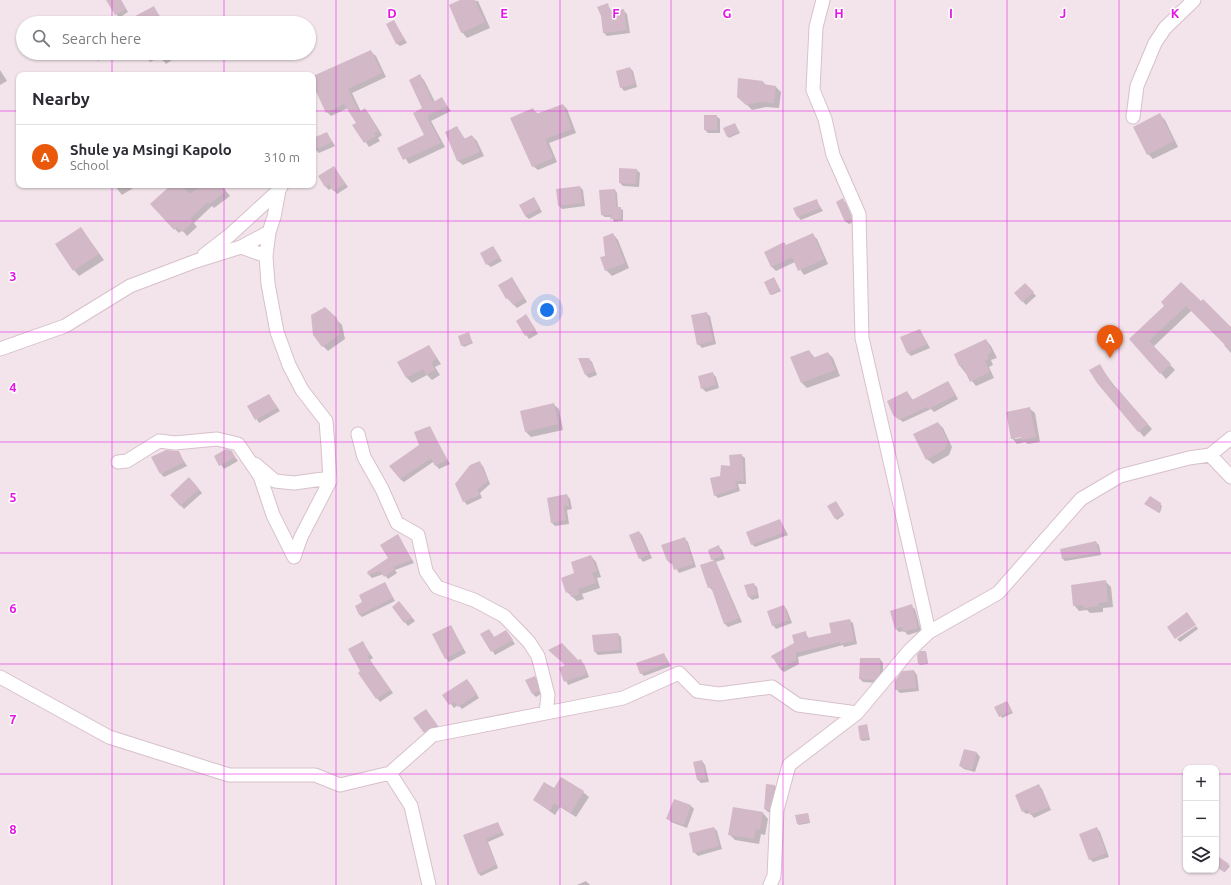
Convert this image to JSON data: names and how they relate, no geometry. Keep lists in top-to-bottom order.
{
  "page": {
    "search": "Search here",
    "heading": "Nearby",
    "list": [
      {
        "mark": "A",
        "name": "Shule ya Msingi Kapolo",
        "note": "School",
        "value": "310 m"
      }
    ],
    "pins": "A",
    "map_buttons": ["+", "−"]
  },
  "grid": {
    "columns": [
      "D",
      "E",
      "F",
      "G",
      "H",
      "I",
      "J",
      "K"
    ],
    "rows": [
      "3",
      "4",
      "5",
      "6",
      "7",
      "8"
    ]
  }
}
